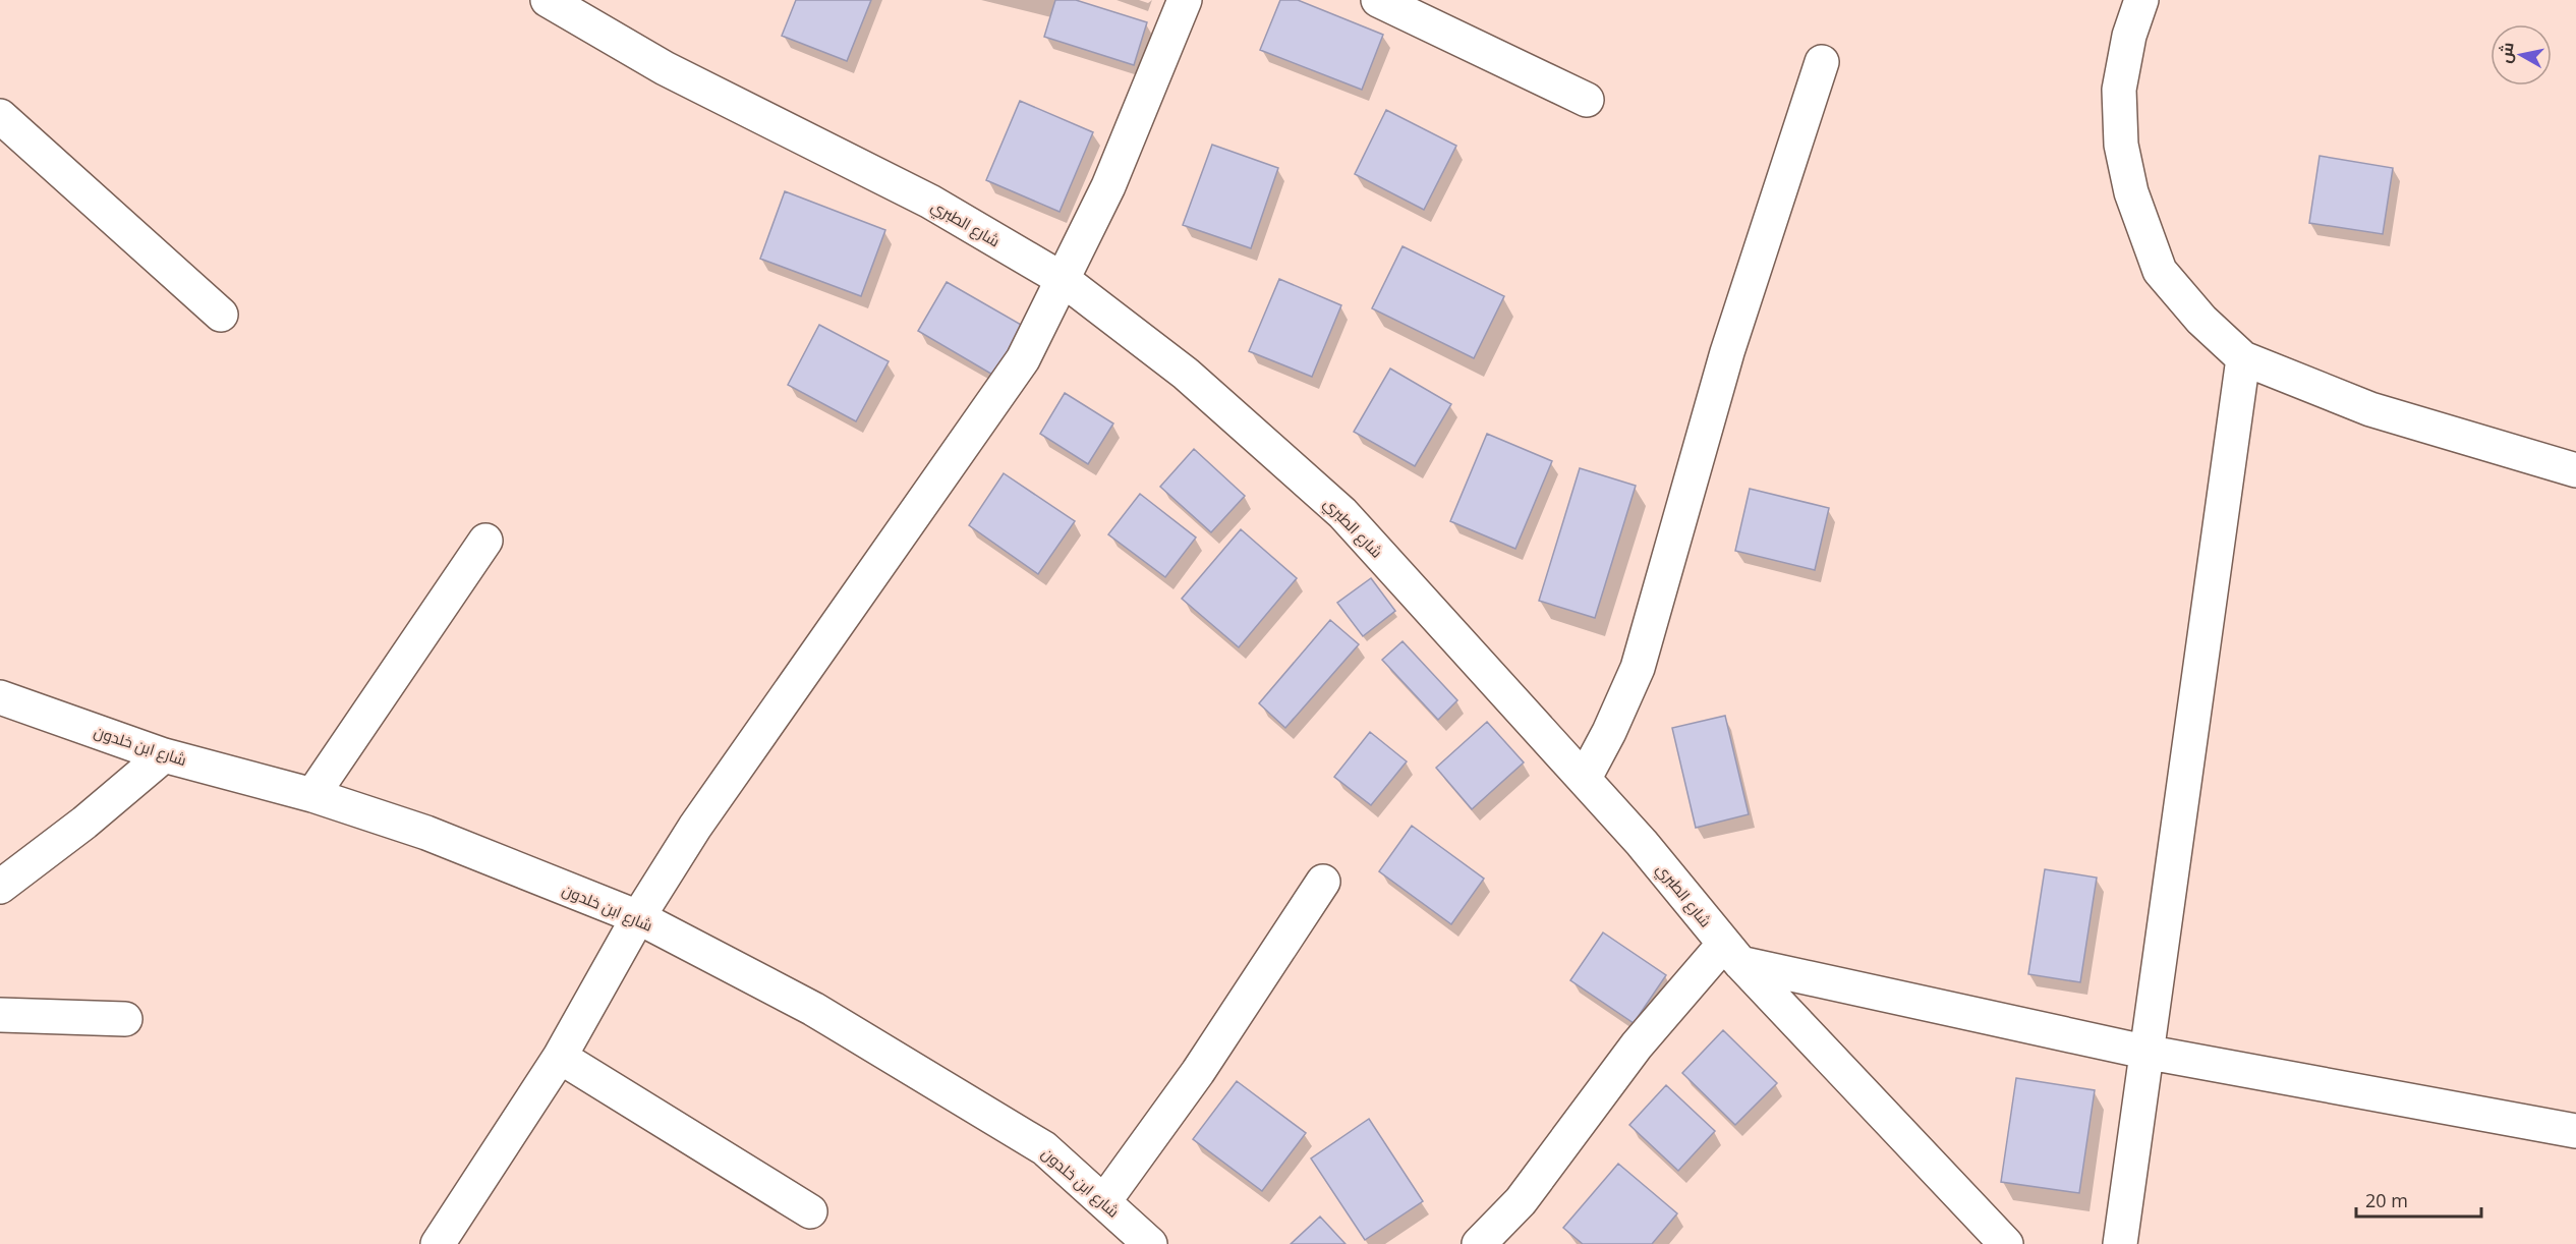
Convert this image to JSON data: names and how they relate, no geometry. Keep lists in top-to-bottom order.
{
  "streets": {
    "street": ["شارع الطبري", "شارع ابن خلدون"]
  },
  "scale_bar": "20 m",
  "north": "left"
}
